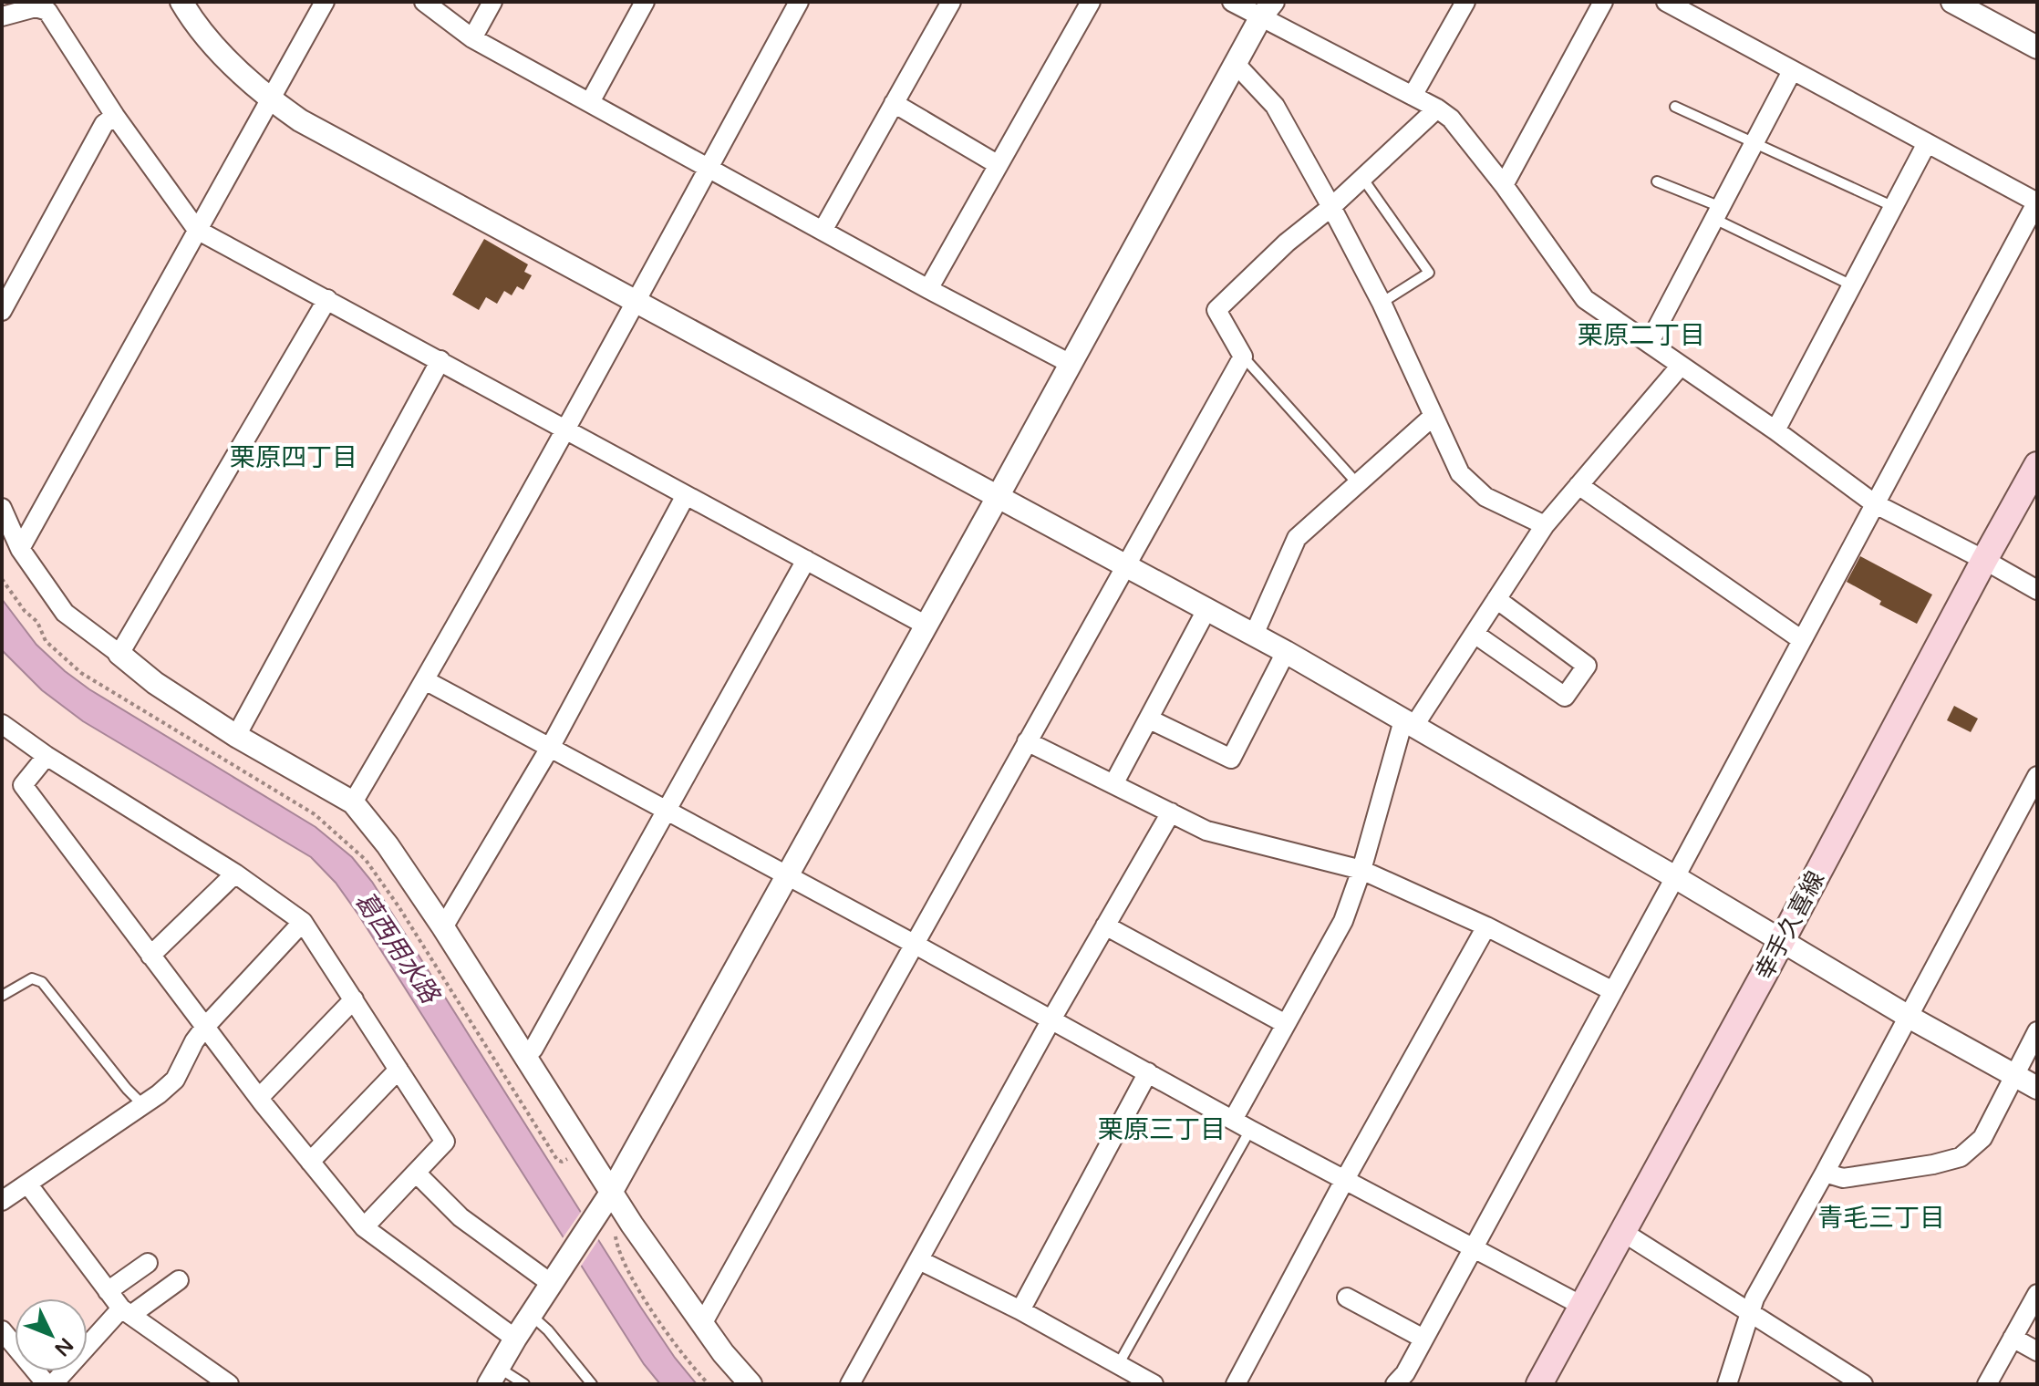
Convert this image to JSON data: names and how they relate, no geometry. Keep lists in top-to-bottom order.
{
  "streets": {
    "main road": ["幸手久喜線"]
  },
  "districts": [
    "栗原二丁目",
    "栗原四丁目",
    "栗原三丁目",
    "青毛三丁目"
  ],
  "water": ["葛西用水路"],
  "north": "bottom right"
}
